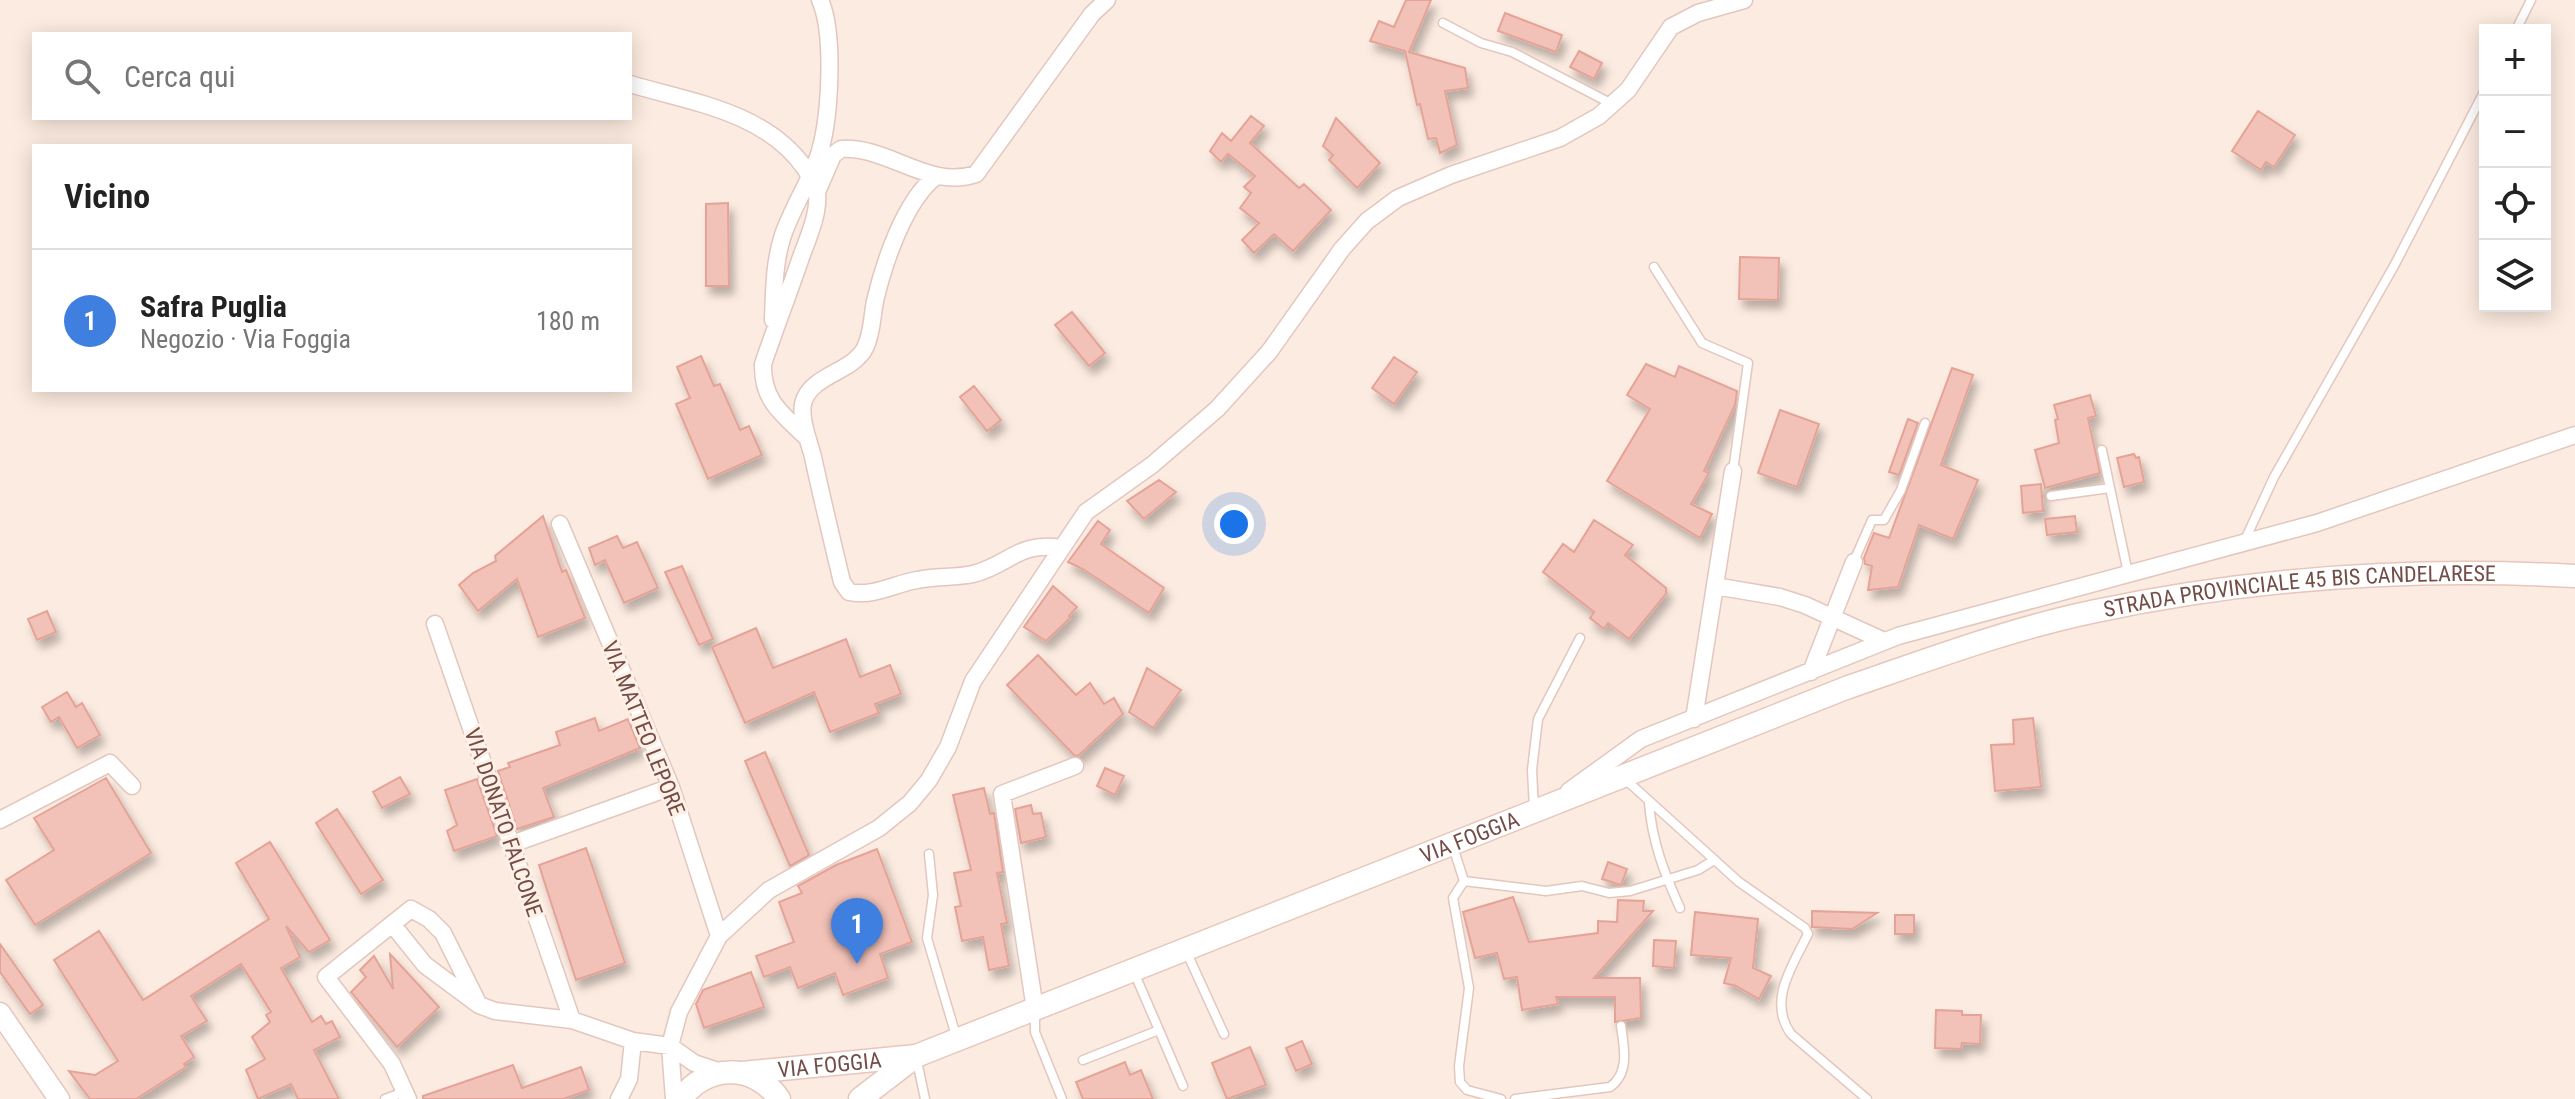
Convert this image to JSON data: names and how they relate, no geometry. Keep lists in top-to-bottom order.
{
  "streets": {
    "main road": ["STRADA PROVINCIALE 45 BIS CANDELARESE", "VIA FOGGIA"],
    "street": ["VIA MATTEO LEPORE", "VIA DONATO FALCONE"]
  },
  "crossings": [
    ["STRADA PROVINCIALE 45 BIS CANDELARESE", "VIA FOGGIA"]
  ],
  "page": {
    "map_buttons": ["+", "−"],
    "search": "Cerca qui",
    "heading": "Vicino",
    "list": [
      {
        "mark": "1",
        "name": "Safra Puglia",
        "note": "Negozio · Via Foggia",
        "value": "180 m"
      }
    ],
    "pins": "1"
  }
}
